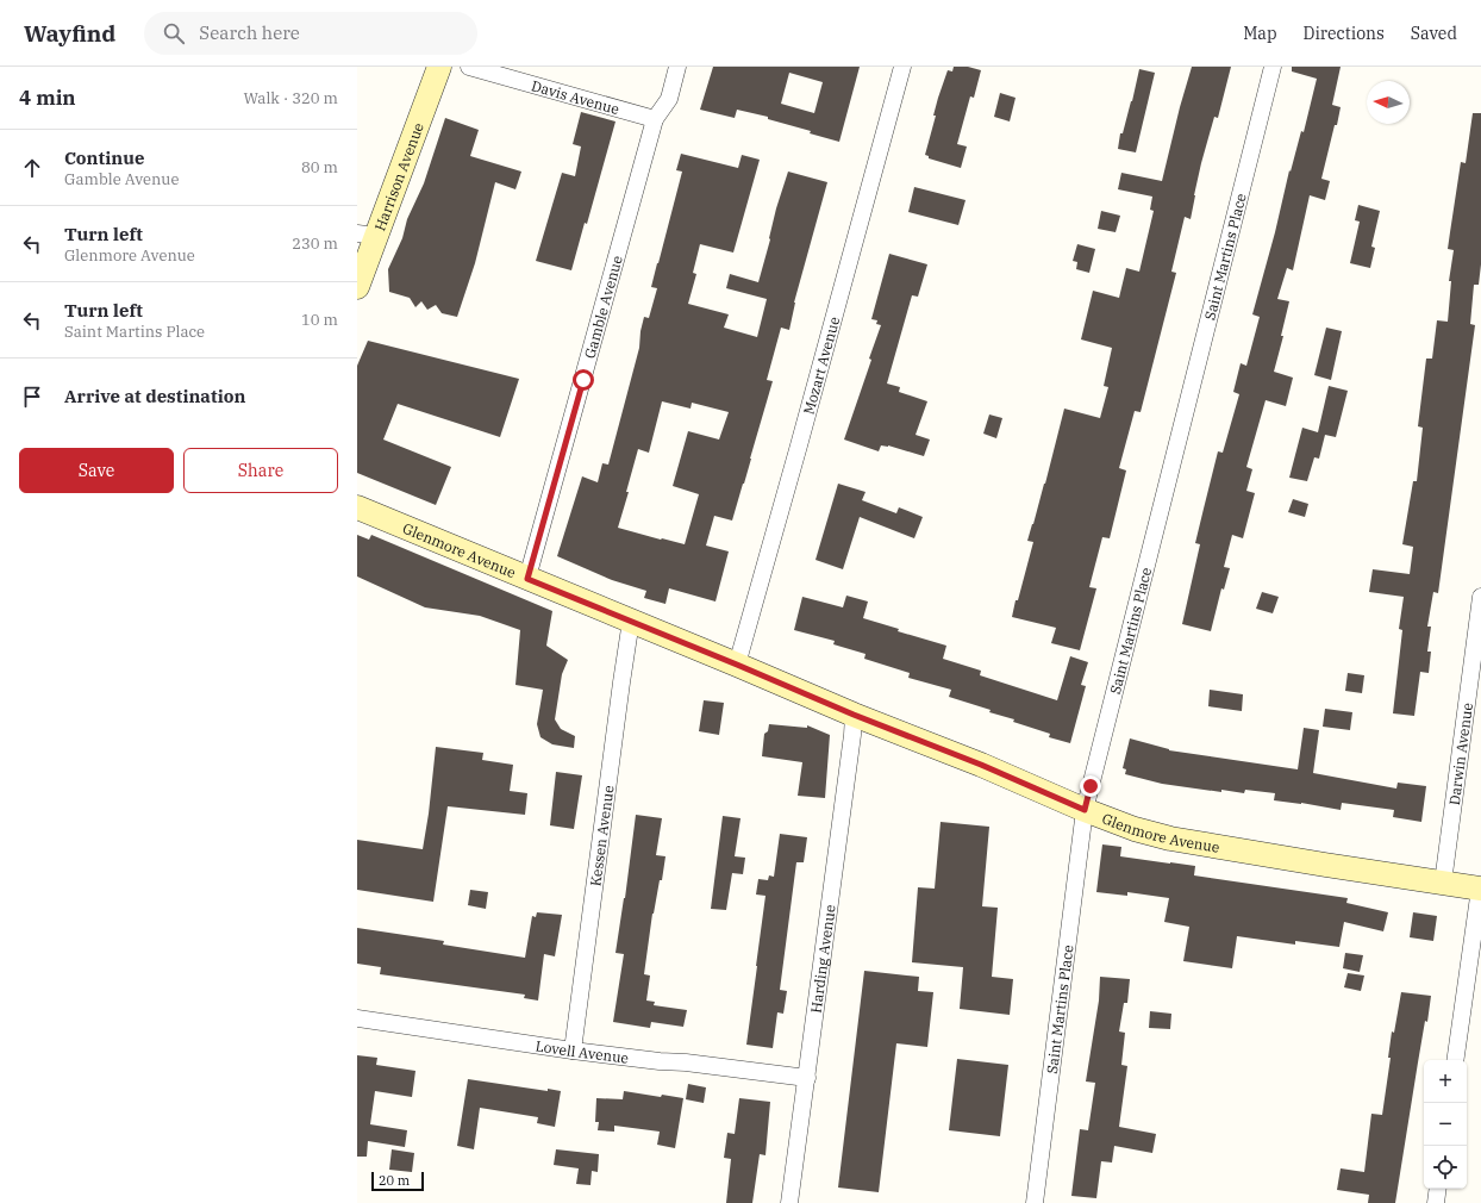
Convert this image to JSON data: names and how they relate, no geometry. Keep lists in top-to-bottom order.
{
  "streets": {
    "street": [
      "Davis Avenue",
      "Harrison Avenue",
      "Saint Martins Place",
      "Gamble Avenue",
      "Mozart Avenue",
      "Glenmore Avenue",
      "Darwin Avenue",
      "Kessen Avenue",
      "Harding Avenue",
      "Lovell Avenue"
    ]
  },
  "crossings": [
    ["Davis Avenue", "Gamble Avenue"],
    ["Saint Martins Place", "Glenmore Avenue"],
    ["Gamble Avenue", "Glenmore Avenue"],
    ["Mozart Avenue", "Glenmore Avenue"],
    ["Glenmore Avenue", "Darwin Avenue"],
    ["Glenmore Avenue", "Kessen Avenue"],
    ["Glenmore Avenue", "Harding Avenue"],
    ["Kessen Avenue", "Lovell Avenue"],
    ["Harding Avenue", "Lovell Avenue"]
  ],
  "scale_bar": "20 m",
  "north": "left",
  "page": {
    "header": "Wayfind",
    "search": "Search here",
    "nav": ["Map", "Directions", "Saved"],
    "heading": ["4 min", "Walk · 320 m"],
    "list": [
      ["Continue", "Gamble Avenue", "80 m"],
      ["Turn left", "Glenmore Avenue", "230 m"],
      ["Turn left", "Saint Martins Place", "10 m"],
      "Arrive at destination"
    ],
    "buttons": ["Save", "Share"],
    "map_buttons": ["+", "−"],
    "scale": "20 m"
  }
}
